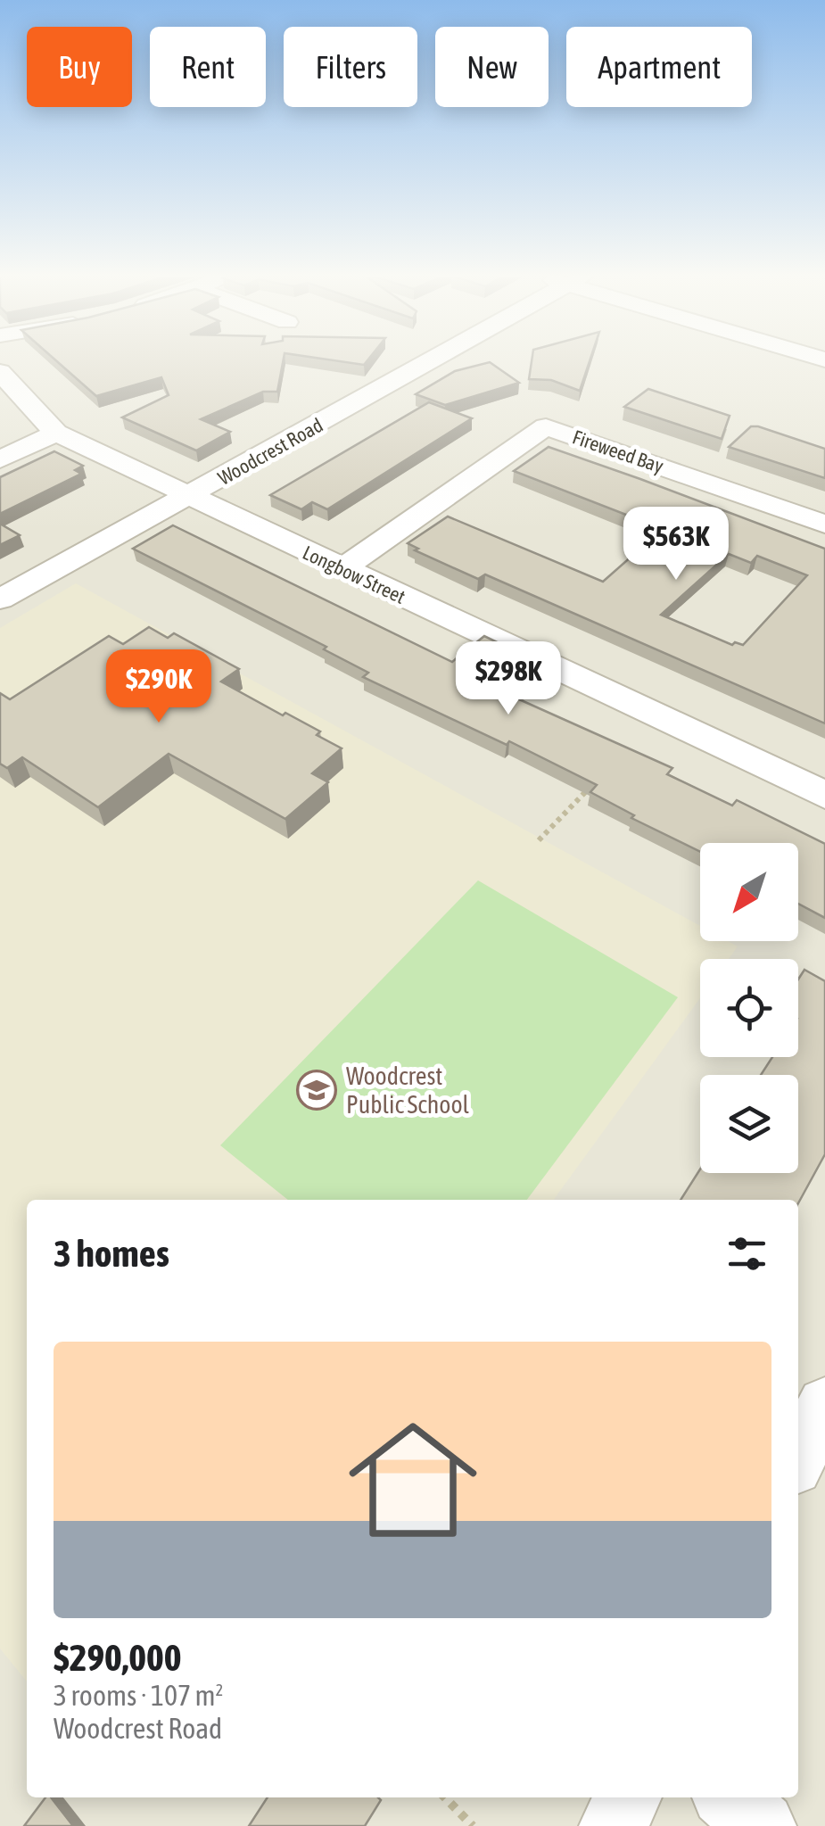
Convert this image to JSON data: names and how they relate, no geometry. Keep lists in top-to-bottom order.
{
  "streets": {
    "street": ["Woodcrest Road", "Fireweed Bay", "Longbow Street"]
  },
  "crossings": [
    ["Woodcrest Road", "Longbow Street"],
    ["Fireweed Bay", "Longbow Street"]
  ],
  "places": {
    "school or university": ["Woodcrest Public School"]
  },
  "north": "bottom left",
  "page": {
    "chip": [
      "Buy",
      "Rent",
      "Filters",
      "New",
      "Apartment"
    ],
    "price": ["$563K", "$298K", "$290K"],
    "heading": "3 homes",
    "list": [
      {
        "name": "$290,000",
        "note": "3 rooms · 107 m² · Woodcrest Road"
      }
    ]
  }
}
